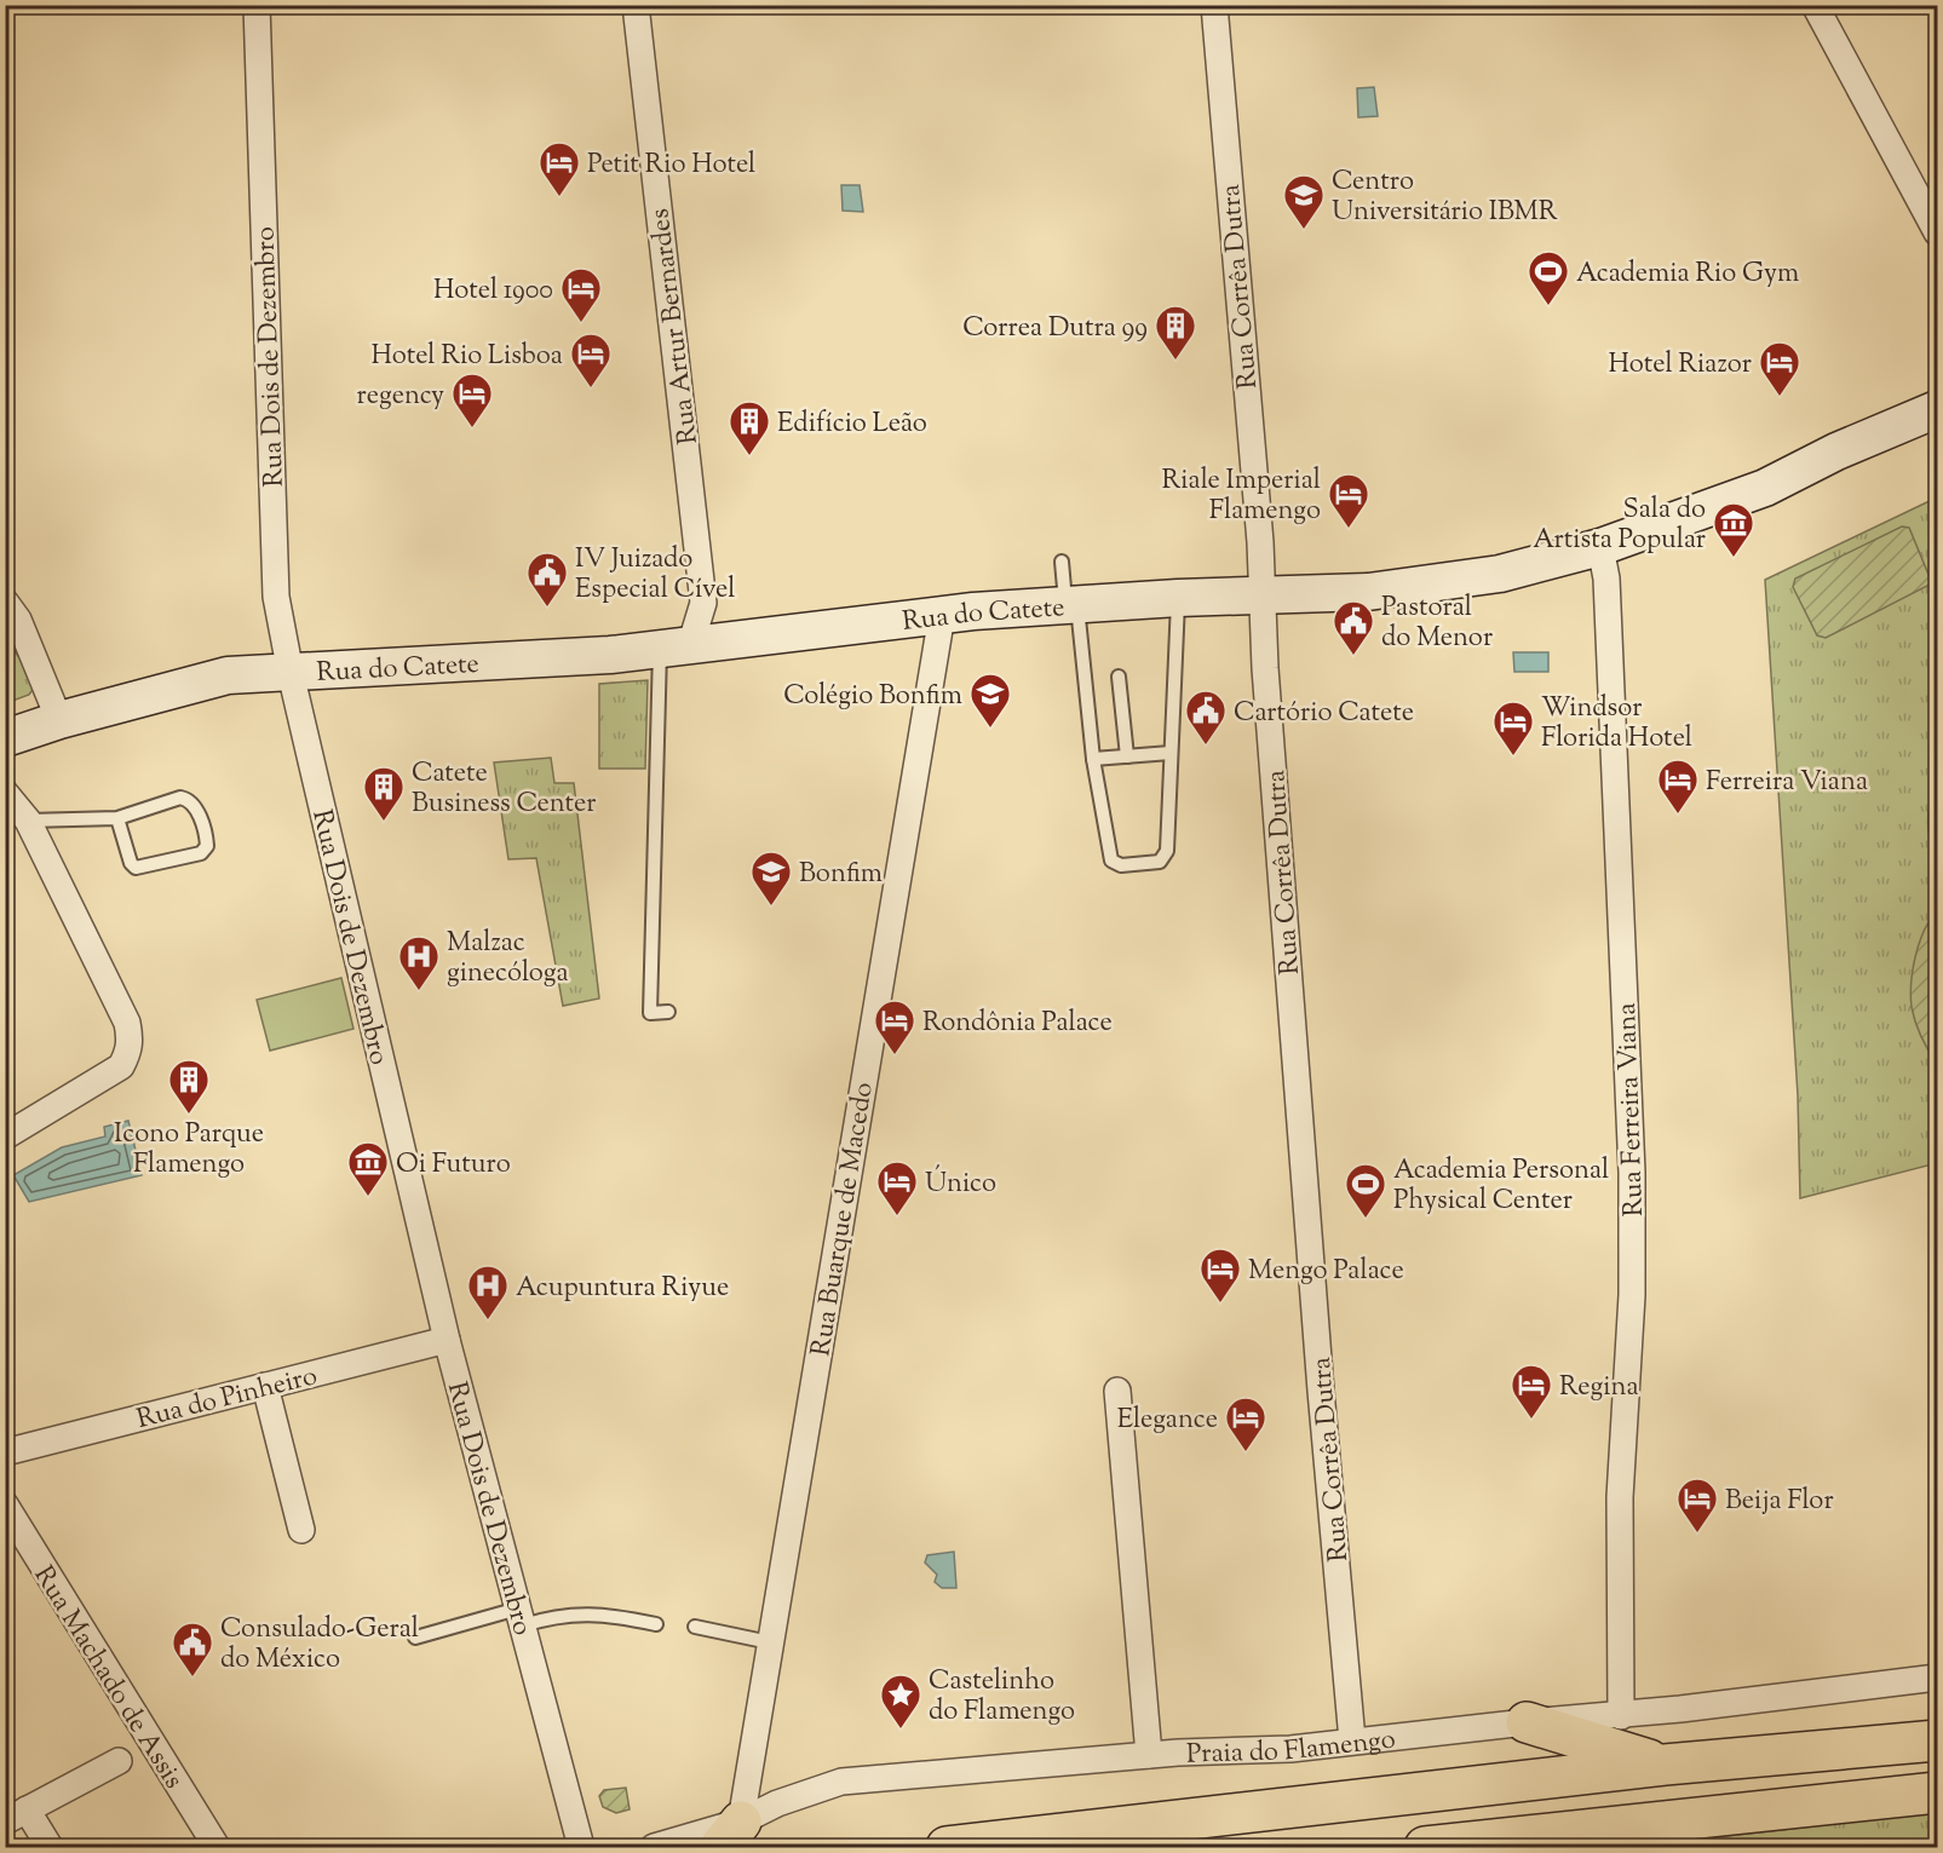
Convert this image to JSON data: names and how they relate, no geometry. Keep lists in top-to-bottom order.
{
  "streets": {
    "main road": ["Rua do Catete"],
    "street": [
      "Rua Corrêa Dutra",
      "Rua Artur Bernardes",
      "Rua Dois de Dezembro",
      "Rua Ferreira Viana",
      "Rua Buarque de Macedo",
      "Rua do Pinheiro",
      "Rua Machado de Assis",
      "Praia do Flamengo"
    ]
  },
  "crossings": [
    ["Rua Corrêa Dutra", "Rua do Catete"],
    ["Rua Corrêa Dutra", "Praia do Flamengo"],
    ["Rua Artur Bernardes", "Rua do Catete"],
    ["Rua Dois de Dezembro", "Rua do Catete"],
    ["Rua Dois de Dezembro", "Rua do Pinheiro"],
    ["Rua do Catete", "Rua Ferreira Viana"],
    ["Rua do Catete", "Rua Buarque de Macedo"],
    ["Rua Ferreira Viana", "Praia do Flamengo"],
    ["Rua Buarque de Macedo", "Praia do Flamengo"]
  ],
  "places": {
    "hotel": [
      "Petit Rio Hotel",
      "Hotel 1900",
      "Hotel Rio Lisboa",
      "Hotel Riazor",
      "regency",
      "Riale Imperial Flamengo",
      "Windsor Florida Hotel",
      "Ferreira Viana",
      "Rondônia Palace",
      "Único",
      "Mengo Palace",
      "Regina",
      "Elegance",
      "Beija Flor"
    ],
    "school or university": ["Centro Universitário IBMR", "Colégio Bonfim", "Bonfim"],
    "sports": ["Academia Rio Gym", "Academia Personal Physical Center"],
    "building": [
      "Correa Dutra 99",
      "Edifício Leão",
      "Catete Business Center",
      "Icono Parque Flamengo"
    ],
    "museum": ["Sala do Artista Popular", "Oi Futuro"],
    "public building": [
      "IV Juizado Especial Cível",
      "Pastoral do Menor",
      "Cartório Catete",
      "Consulado-Geral do México"
    ],
    "hospital": ["Malzac ginecóloga", "Acupuntura Riyue"],
    "place": ["Castelinho do Flamengo"]
  }
}
